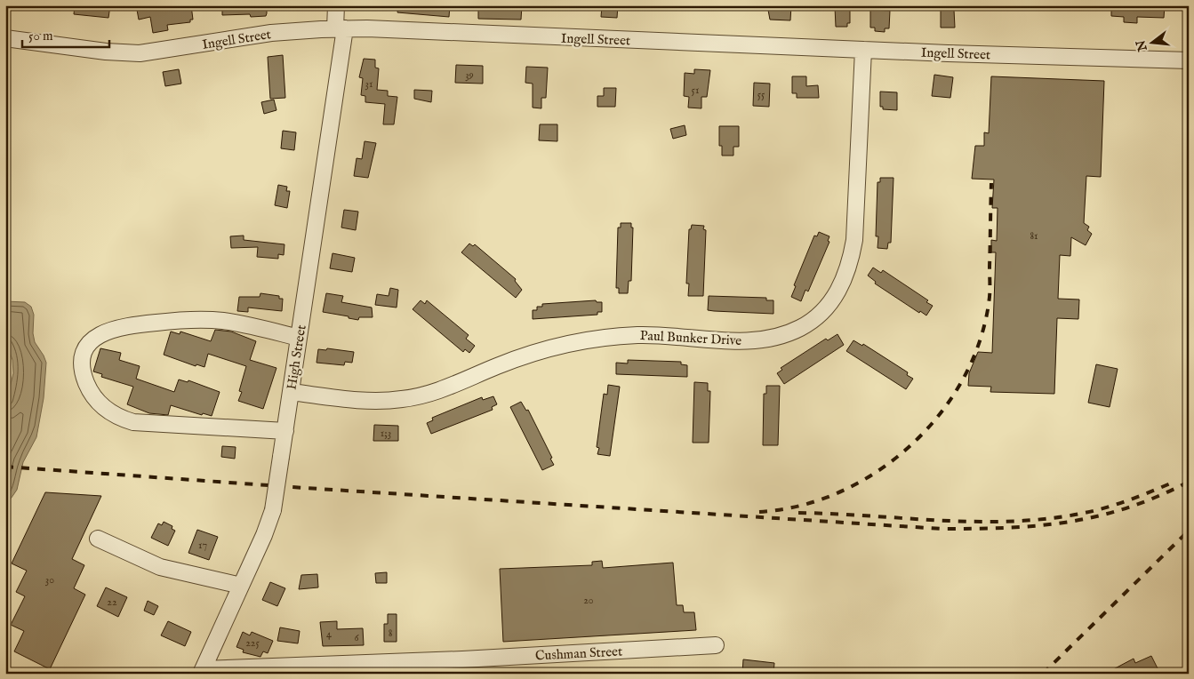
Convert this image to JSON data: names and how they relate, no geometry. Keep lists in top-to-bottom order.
{
  "streets": {
    "street": [
      "Ingell Street",
      "Paul Bunker Drive",
      "High Street",
      "Cushman Street"
    ]
  },
  "crossings": [
    ["Ingell Street", "Paul Bunker Drive"],
    ["Ingell Street", "High Street"],
    ["Paul Bunker Drive", "High Street"],
    ["High Street", "Cushman Street"]
  ],
  "house_numbers": [
    "39",
    "31",
    "51",
    "55",
    "81",
    "1;3",
    "17",
    "30",
    "20",
    "22",
    "8",
    "4",
    "6",
    "225"
  ],
  "scale_bar": "50 m",
  "north": "left"
}
